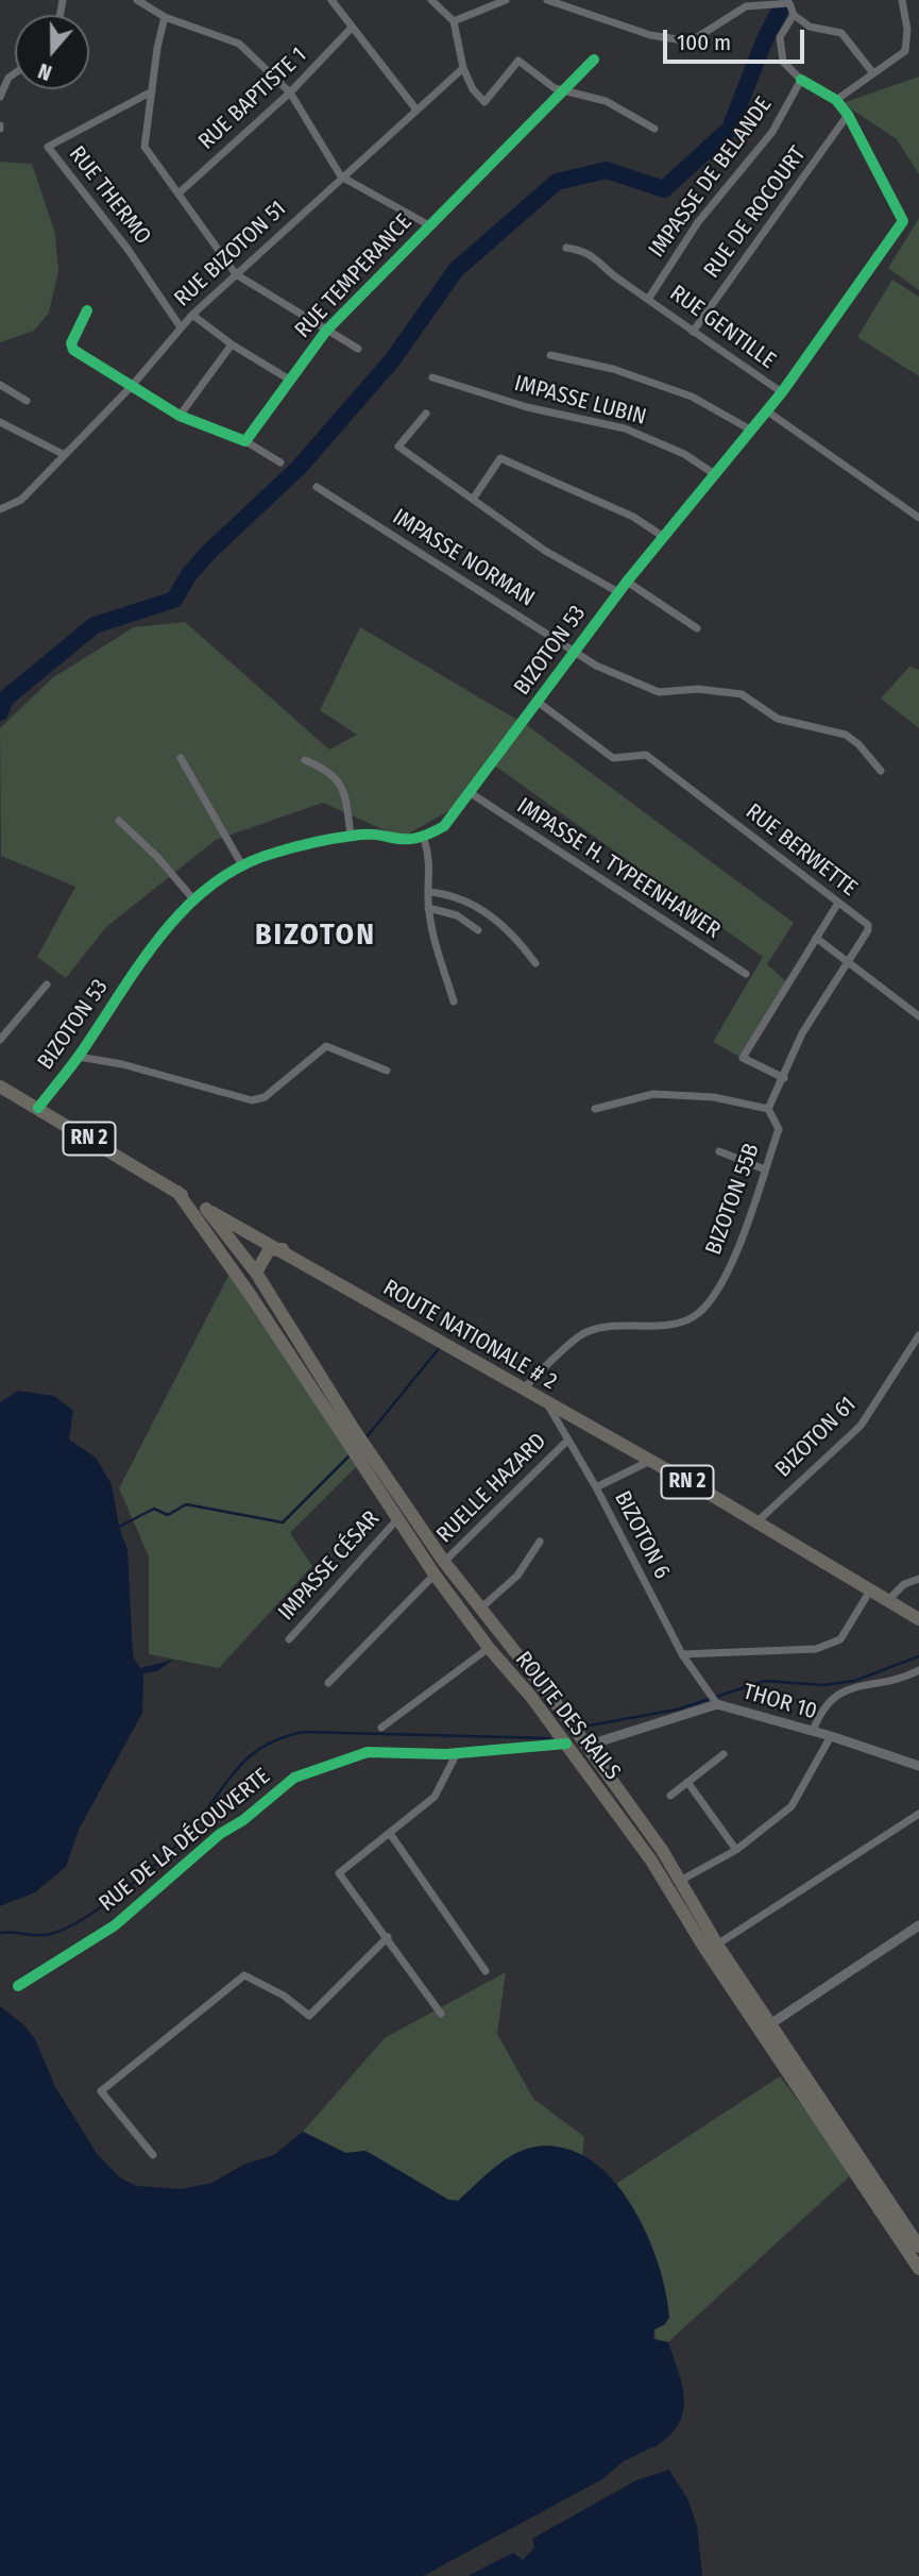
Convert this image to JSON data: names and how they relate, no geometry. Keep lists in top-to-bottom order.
{
  "streets": {
    "main road": ["RN 2", "ROUTE NATIONALE # 2", "ROUTE DES RAILS"],
    "street": [
      "RUE BAPTISTE 1",
      "IMPASSE DE BELANDE",
      "RUE THERMO",
      "RUE DE ROCOURT",
      "RUE BIZOTON 51",
      "RUE TEMPERANCE",
      "RUE GENTILLE",
      "IMPASSE LUBIN",
      "IMPASSE NORMAN",
      "BIZOTON 53",
      "RUE BERWETTE",
      "IMPASSE H. TYPEENHAWER",
      "BIZOTON 55B",
      "BIZOTON 61",
      "RUELLE HAZARD",
      "BIZOTON 6",
      "IMPASSE CÉSAR",
      "THOR 10",
      "RUE DE LA DÉCOUVERTE"
    ]
  },
  "crossings": [
    ["IMPASSE DE BELANDE", "RUE GENTILLE"],
    ["IMPASSE DE BELANDE", "BIZOTON 53"],
    ["RUE THERMO", "RUE BIZOTON 51"],
    ["RUE DE ROCOURT", "RUE GENTILLE"],
    ["RUE DE ROCOURT", "BIZOTON 53"],
    ["RUE GENTILLE", "BIZOTON 53"],
    ["IMPASSE LUBIN", "BIZOTON 53"],
    ["IMPASSE NORMAN", "BIZOTON 53"],
    ["BIZOTON 53", "RUE BERWETTE"],
    ["BIZOTON 53", "IMPASSE H. TYPEENHAWER"],
    ["BIZOTON 53", "ROUTE NATIONALE # 2"],
    ["RUE BERWETTE", "BIZOTON 55B"],
    ["BIZOTON 55B", "ROUTE NATIONALE # 2"],
    ["ROUTE NATIONALE # 2", "BIZOTON 61"],
    ["ROUTE NATIONALE # 2", "BIZOTON 6"],
    ["ROUTE NATIONALE # 2", "ROUTE DES RAILS"],
    ["RUELLE HAZARD", "BIZOTON 6"],
    ["RUELLE HAZARD", "ROUTE DES RAILS"],
    ["BIZOTON 6", "THOR 10"],
    ["IMPASSE CÉSAR", "ROUTE DES RAILS"],
    ["THOR 10", "ROUTE DES RAILS"],
    ["ROUTE DES RAILS", "RUE DE LA DÉCOUVERTE"]
  ],
  "districts": ["BIZOTON"],
  "scale_bar": "100 m",
  "north": "bottom"
}
